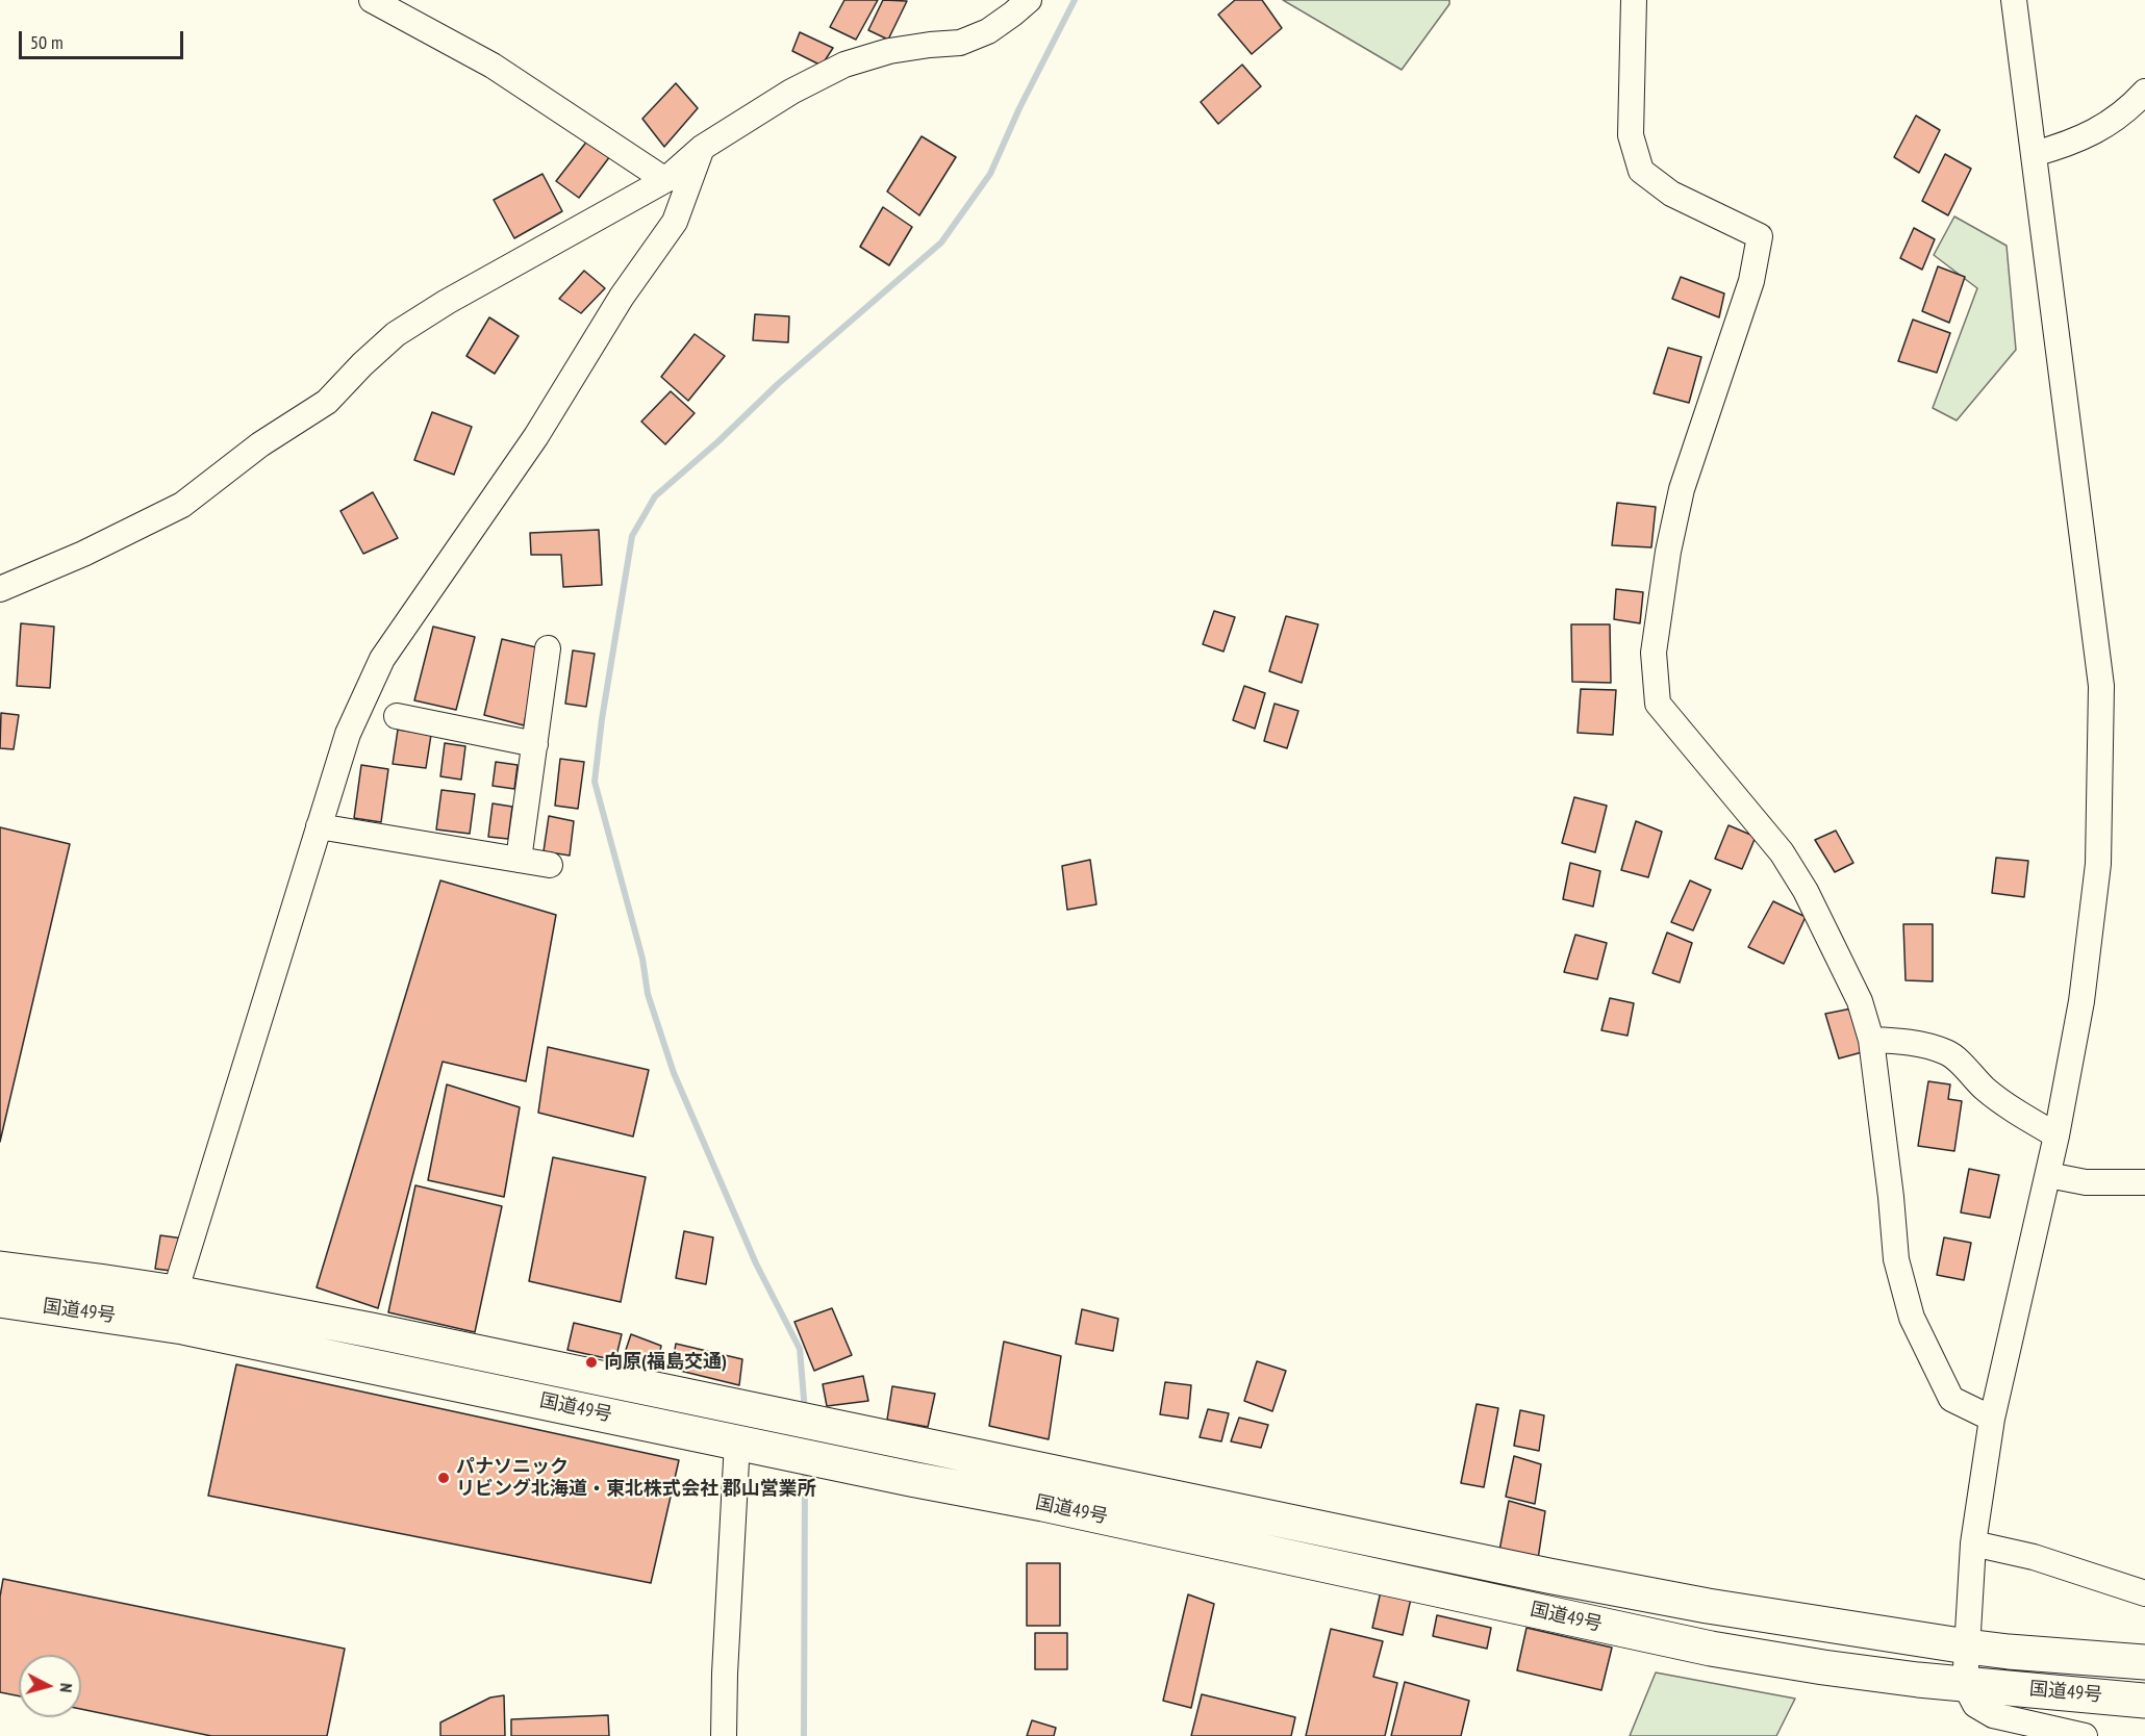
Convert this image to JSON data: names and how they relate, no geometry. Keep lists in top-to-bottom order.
{
  "streets": {
    "highway": ["国道49号"]
  },
  "places": ["向原(福島交通)", "パナソニック リビング北海道・東北株式会社 郡山営業所"],
  "scale_bar": "50 m",
  "north": "right"
}
